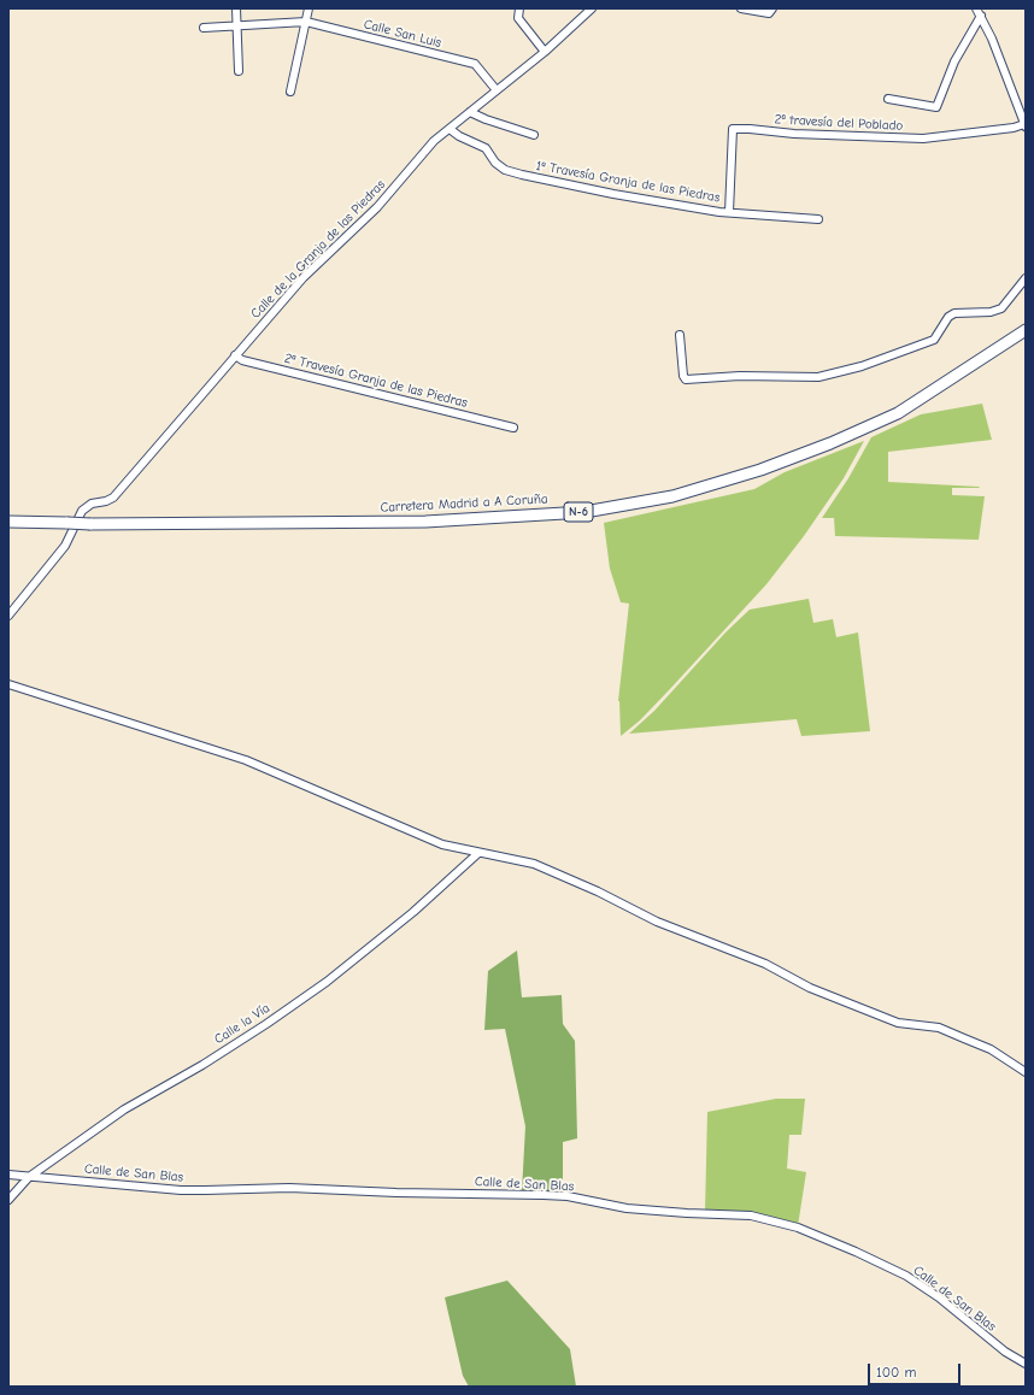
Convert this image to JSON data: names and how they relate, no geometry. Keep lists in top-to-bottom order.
{
  "streets": {
    "highway": ["Carretera Madrid a A Coruña", "N-6"],
    "street": [
      "Calle San Luis",
      "2ª travesía del Poblado",
      "1ª Travesía Granja de las Piedras",
      "Calle de la Granja de las Piedras",
      "2ª Travesía Granja de las Piedras",
      "Calle la Vía",
      "Calle de San Blas"
    ]
  },
  "crossings": [
    ["Calle San Luis", "Calle de la Granja de las Piedras"],
    ["2ª travesía del Poblado", "1ª Travesía Granja de las Piedras"],
    ["1ª Travesía Granja de las Piedras", "Calle de la Granja de las Piedras"],
    ["Calle de la Granja de las Piedras", "2ª Travesía Granja de las Piedras"],
    ["Calle la Vía", "Calle de San Blas"]
  ],
  "scale_bar": "100 m"
}
